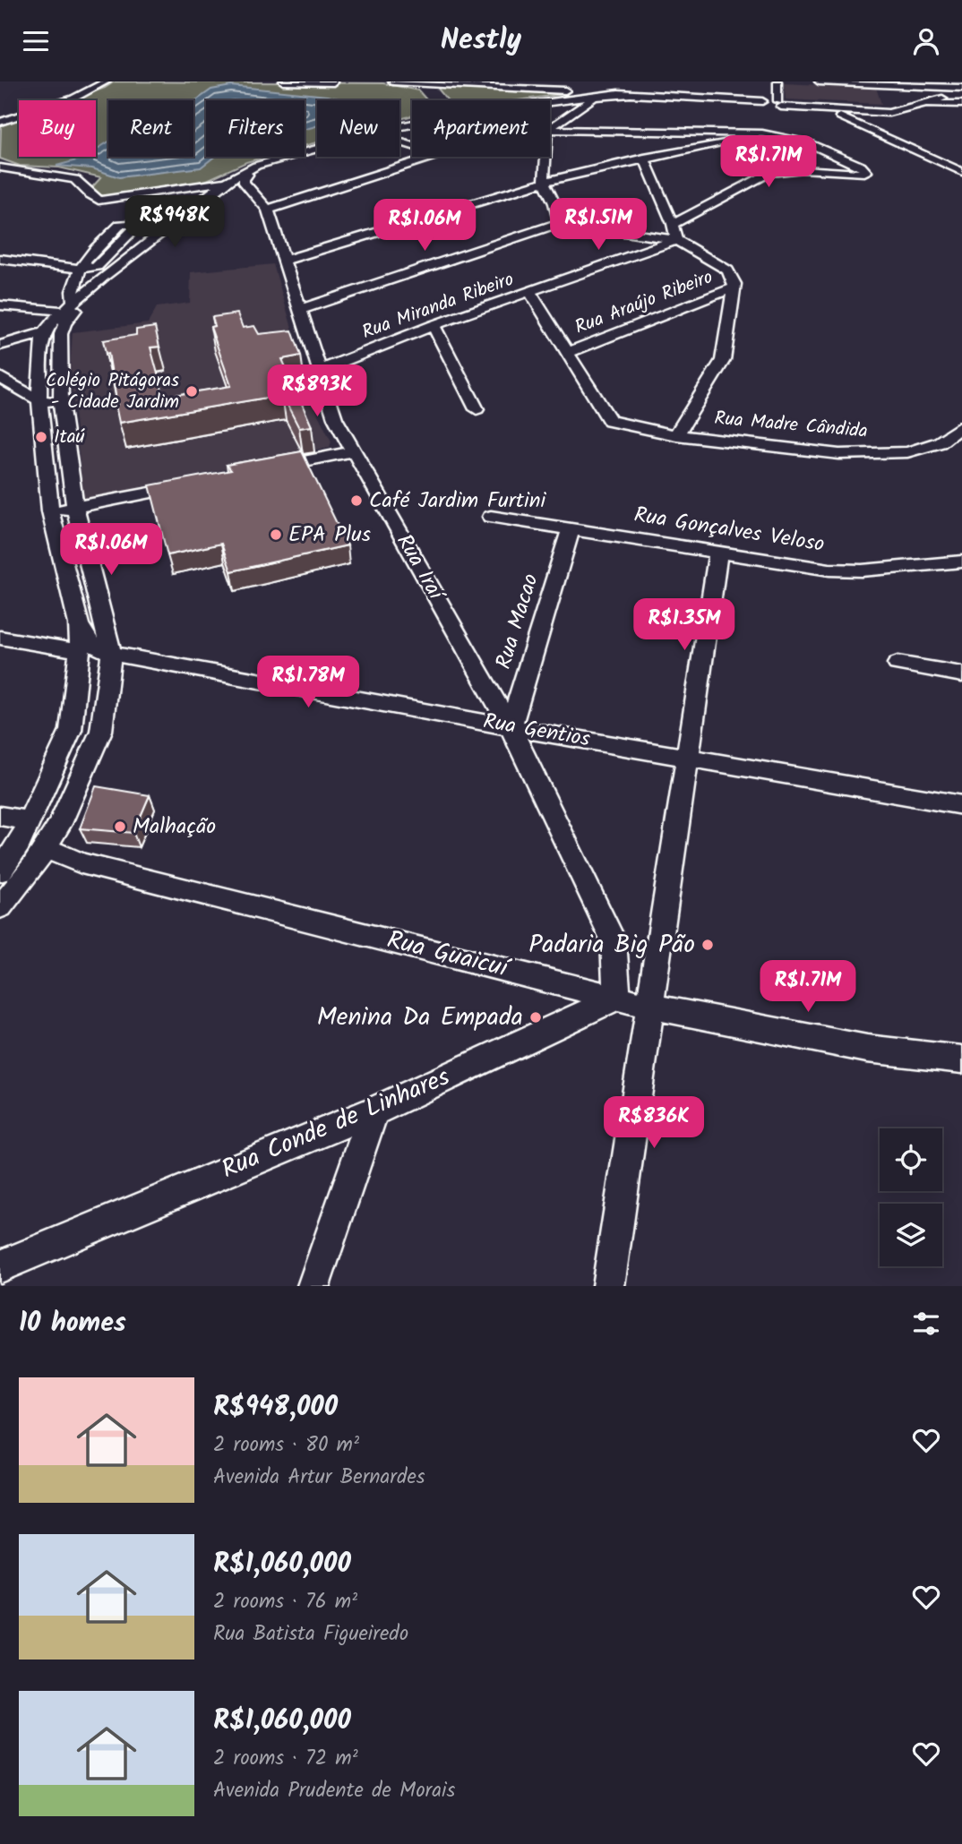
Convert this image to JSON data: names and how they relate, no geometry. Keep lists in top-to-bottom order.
{
  "streets": {
    "street": [
      "Rua Araújo Ribeiro",
      "Rua Miranda Ribeiro",
      "Rua Madre Cândida",
      "Rua Gonçalves Veloso",
      "Rua Iraí",
      "Rua Macao",
      "Rua Gentios",
      "Rua Guaicuí",
      "Rua Conde de Linhares"
    ]
  },
  "crossings": [
    ["Rua Araújo Ribeiro", "Rua Madre Cândida"],
    ["Rua Miranda Ribeiro", "Rua Iraí"],
    ["Rua Gonçalves Veloso", "Rua Macao"],
    ["Rua Iraí", "Rua Macao"],
    ["Rua Iraí", "Rua Gentios"],
    ["Rua Iraí", "Rua Guaicuí"],
    ["Rua Iraí", "Rua Conde de Linhares"],
    ["Rua Macao", "Rua Gentios"],
    ["Rua Guaicuí", "Rua Conde de Linhares"]
  ],
  "places": [
    "Colégio Pitágoras - Cidade Jardim",
    "Itaú",
    "Café Jardim Furtini",
    "EPA Plus",
    "Malhação",
    "Padaria Big Pão",
    "Menina Da Empada"
  ],
  "page": {
    "header": "Nestly",
    "chip": [
      "Buy",
      "Rent",
      "Filters",
      "New",
      "Apartment"
    ],
    "price": [
      "R$1.71M",
      "R$948K",
      "R$1.51M",
      "R$1.06M",
      "R$893K",
      "R$1.06M",
      "R$1.35M",
      "R$1.78M",
      "R$1.71M",
      "R$836K"
    ],
    "heading": "10 homes",
    "list": [
      {
        "name": "R$948,000",
        "note": "2 rooms · 80 m² · Avenida Artur Bernardes"
      },
      {
        "name": "R$1,060,000",
        "note": "2 rooms · 76 m² · Rua Batista Figueiredo"
      },
      {
        "name": "R$1,060,000",
        "note": "2 rooms · 72 m² · Avenida Prudente de Morais"
      }
    ]
  }
}
